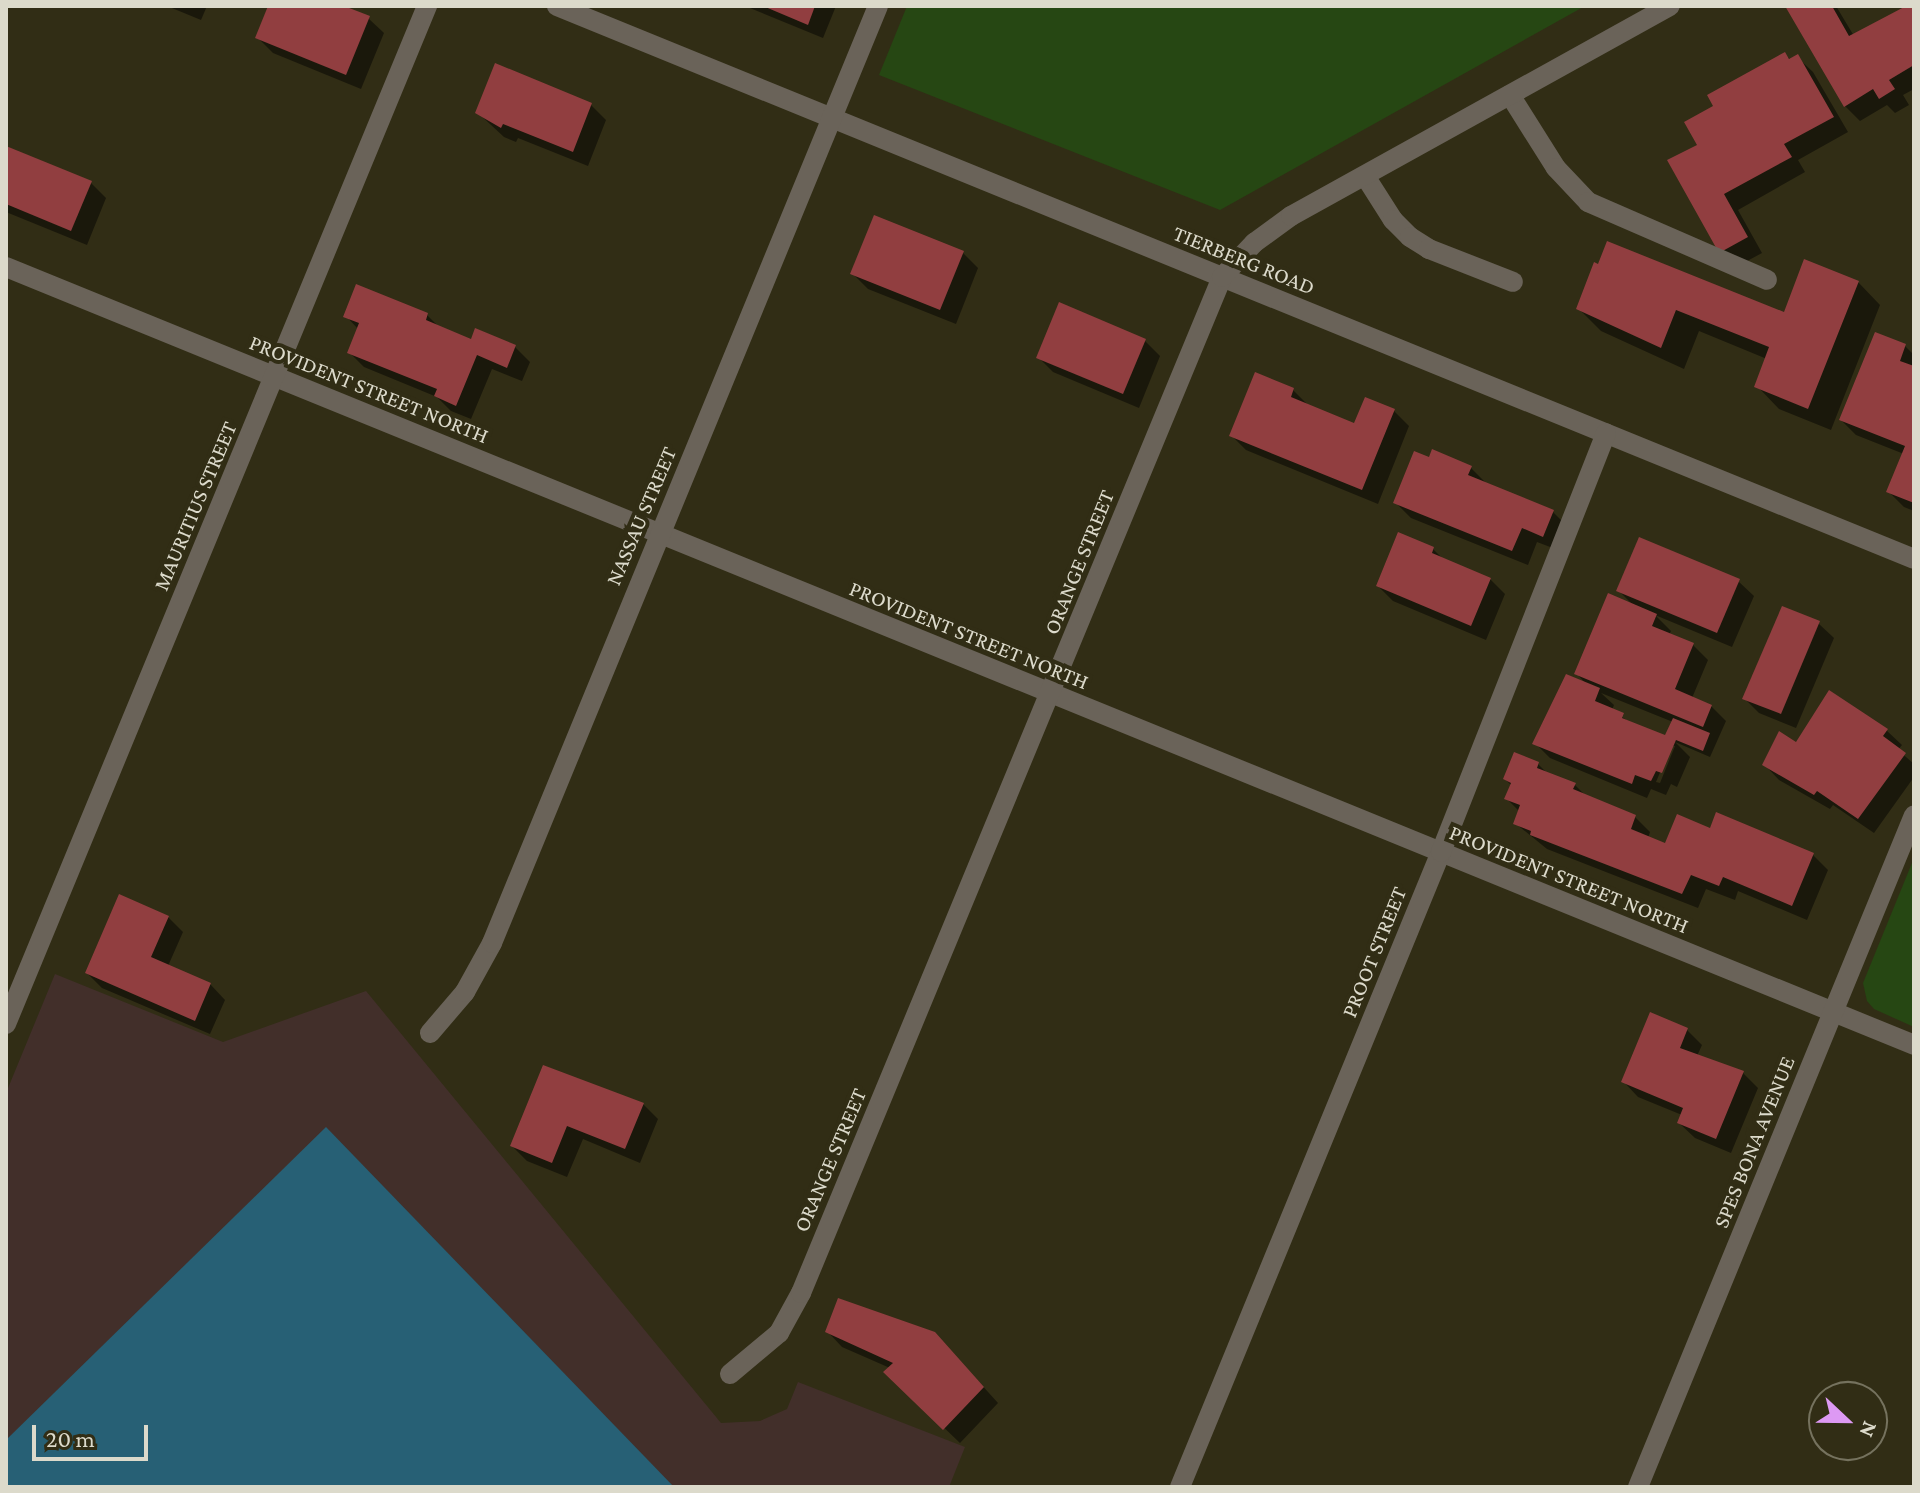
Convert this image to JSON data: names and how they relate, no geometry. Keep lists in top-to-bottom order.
{
  "streets": {
    "street": [
      "TIERBERG ROAD",
      "PROVIDENT STREET NORTH",
      "MAURITIUS STREET",
      "NASSAU STREET",
      "ORANGE STREET",
      "PROOT STREET",
      "SPES BONA AVENUE"
    ]
  },
  "crossings": [
    ["TIERBERG ROAD", "NASSAU STREET"],
    ["TIERBERG ROAD", "ORANGE STREET"],
    ["TIERBERG ROAD", "PROOT STREET"],
    ["PROVIDENT STREET NORTH", "MAURITIUS STREET"],
    ["PROVIDENT STREET NORTH", "NASSAU STREET"],
    ["PROVIDENT STREET NORTH", "ORANGE STREET"],
    ["PROVIDENT STREET NORTH", "PROOT STREET"],
    ["PROVIDENT STREET NORTH", "SPES BONA AVENUE"]
  ],
  "scale_bar": "20 m",
  "north": "right"
}
